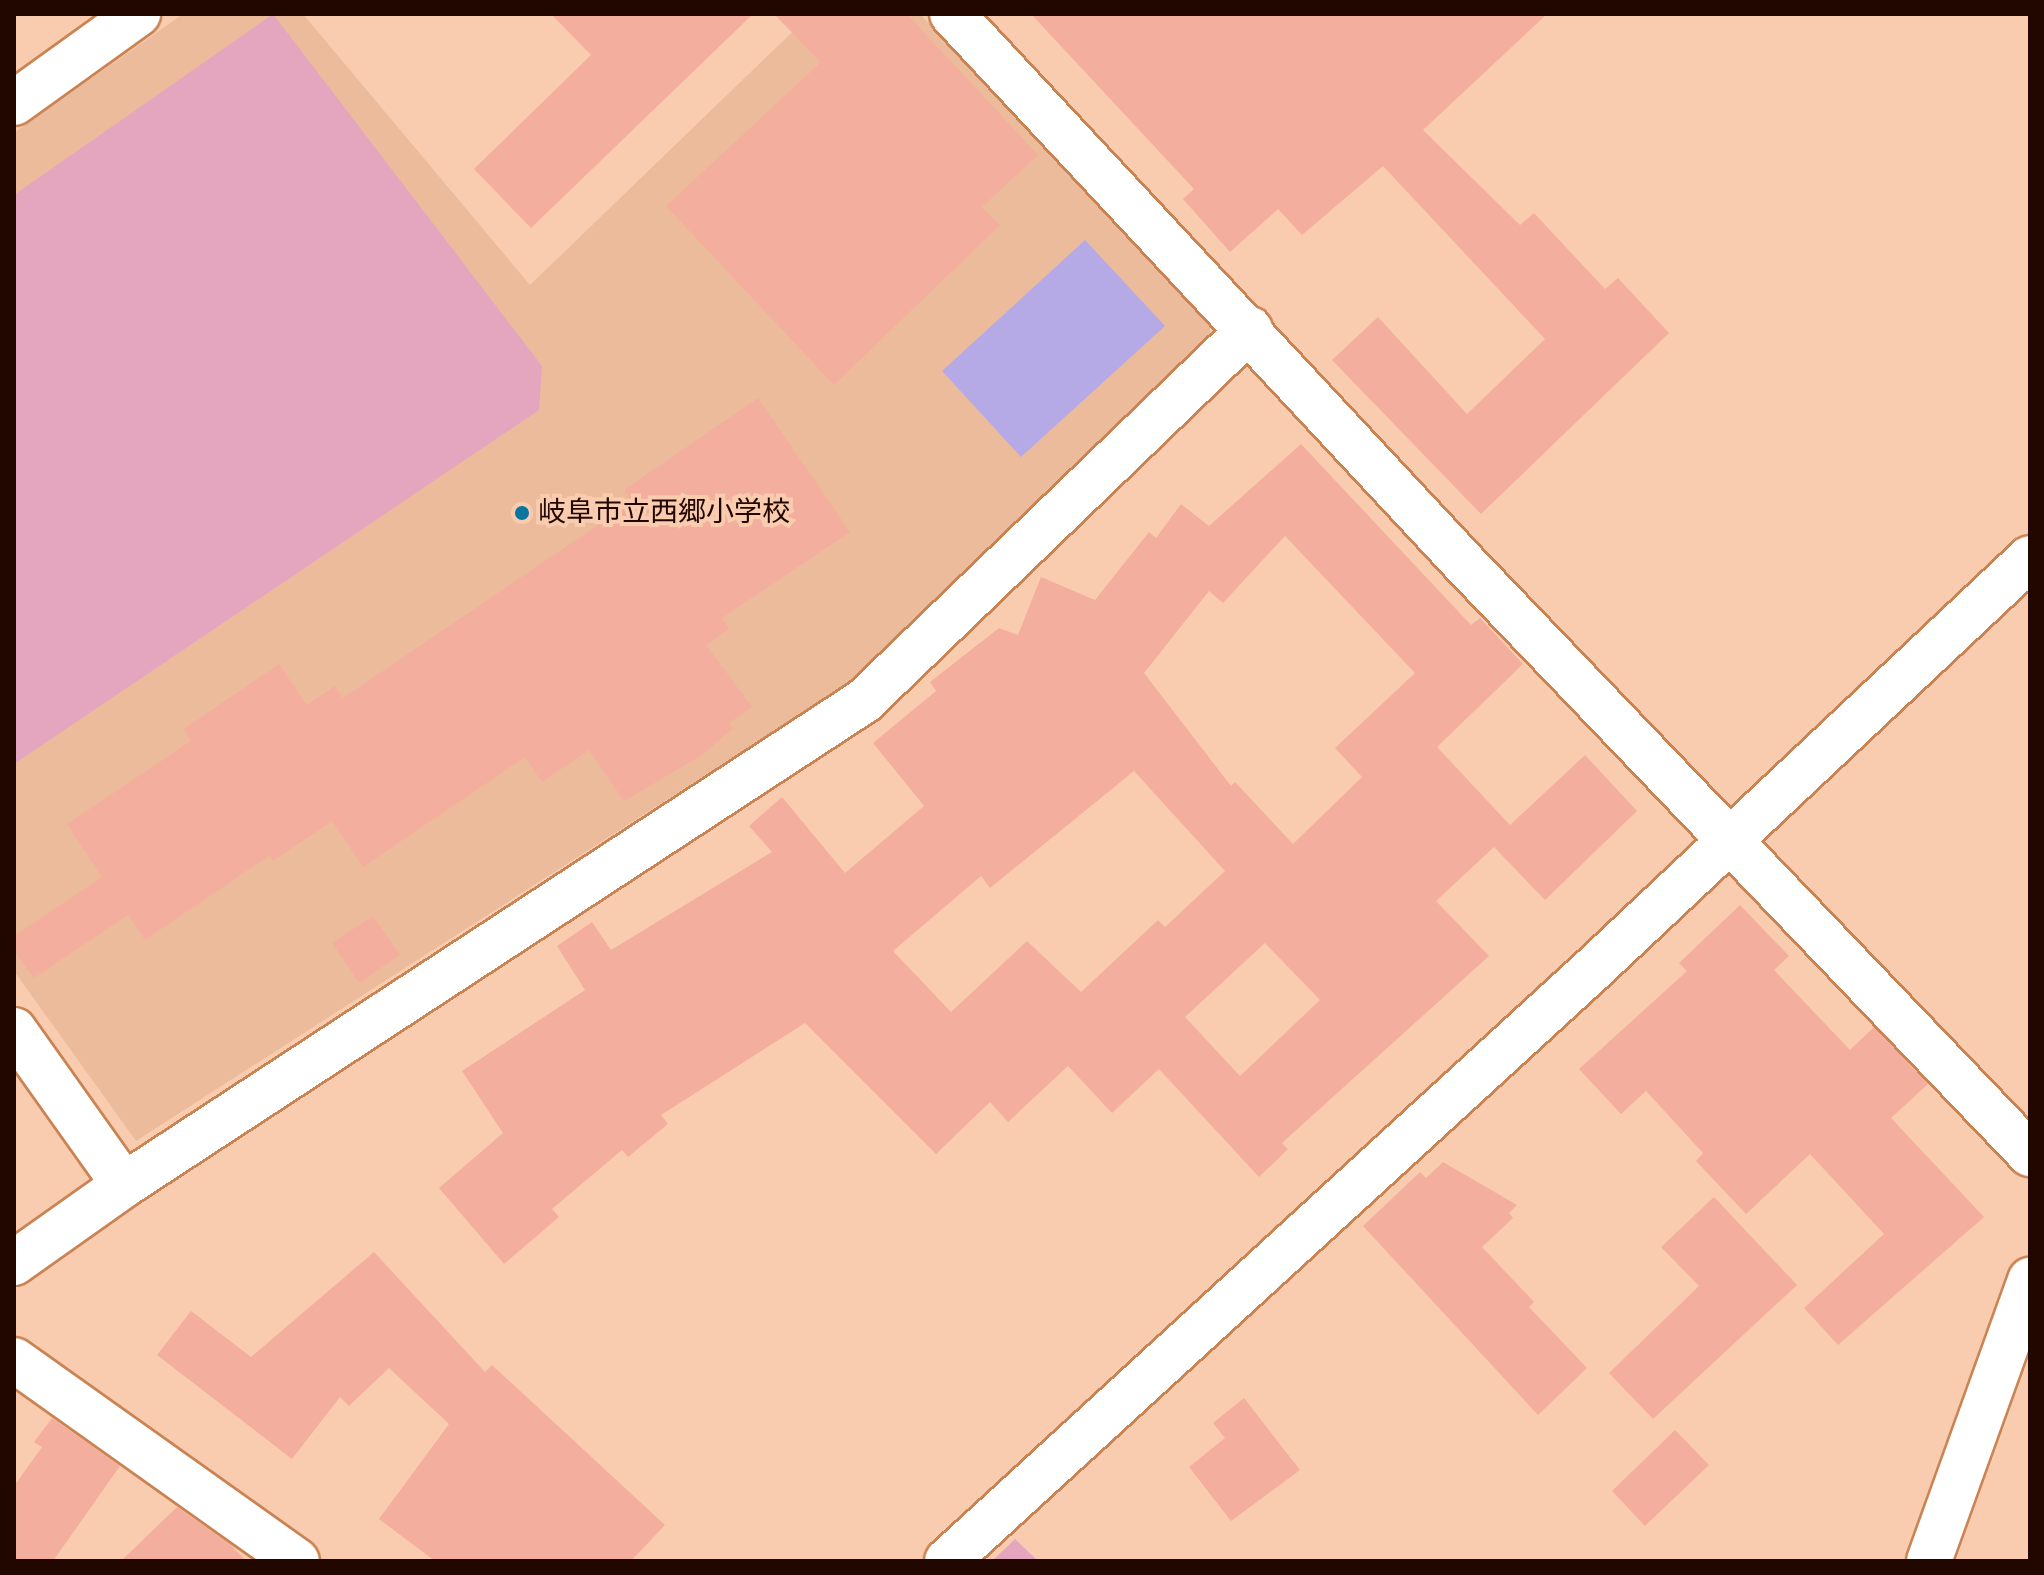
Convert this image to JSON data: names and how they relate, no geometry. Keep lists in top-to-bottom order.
{
  "places": ["岐阜市立西郷小学校"]
}
